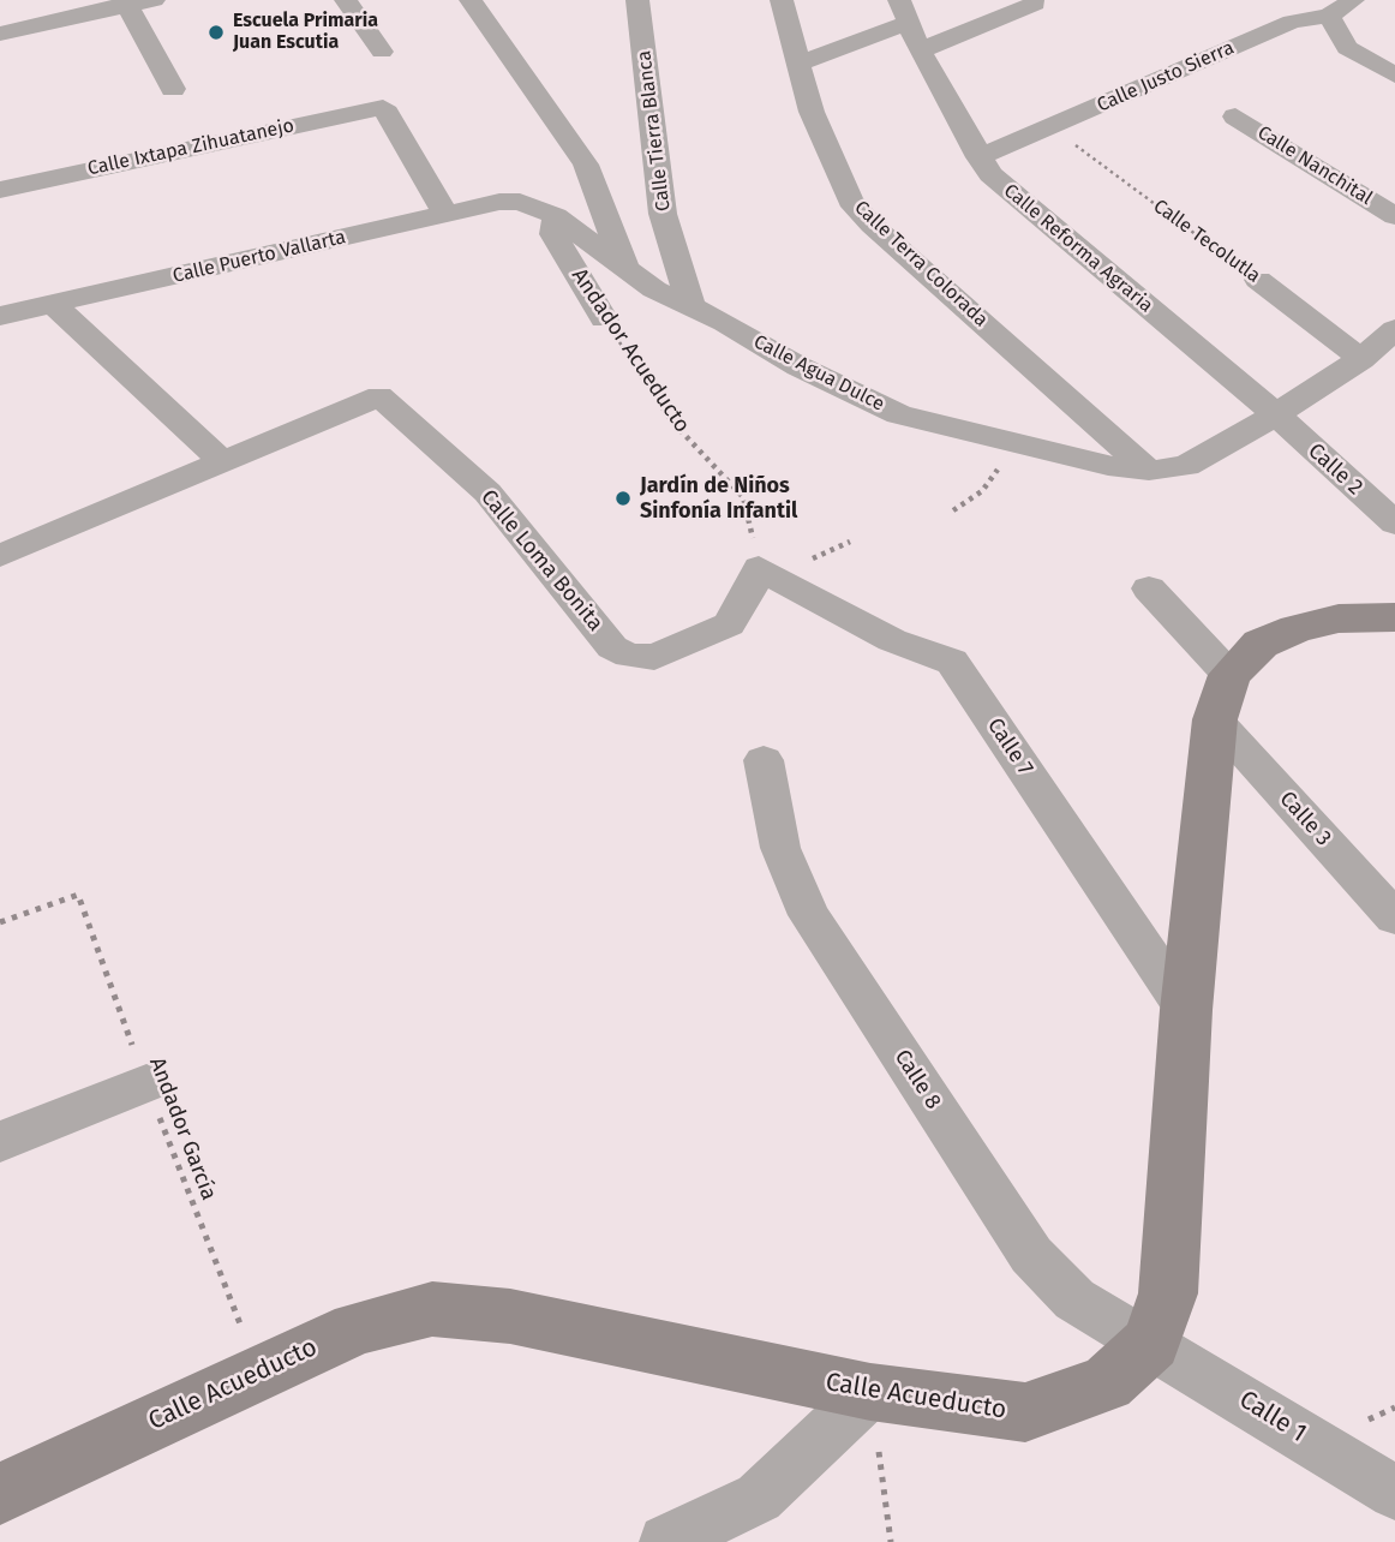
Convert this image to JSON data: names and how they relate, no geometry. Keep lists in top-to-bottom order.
{
  "streets": {
    "street": [
      "Calle Justo Sierra",
      "Calle Tierra Blanca",
      "Calle Ixtapa Zihuatanejo",
      "Calle Nanchital",
      "Calle Tecolutla",
      "Calle Reforma Agraria",
      "Calle Puerto Vallarta",
      "Calle Terra Colorada",
      "Andador Acueducto",
      "Calle Agua Dulce",
      "Calle 2",
      "Calle Loma Bonita",
      "Calle 7",
      "Calle 3",
      "Calle 8",
      "Calle Acueducto",
      "Calle 1"
    ],
    "path": ["Andador García"]
  },
  "crossings": [
    ["Calle Justo Sierra", "Calle Tecolutla"],
    ["Calle Justo Sierra", "Calle Reforma Agraria"],
    ["Calle Tierra Blanca", "Calle Agua Dulce"],
    ["Calle Ixtapa Zihuatanejo", "Calle Puerto Vallarta"],
    ["Calle Tecolutla", "Calle Agua Dulce"],
    ["Calle Reforma Agraria", "Calle Agua Dulce"],
    ["Calle Reforma Agraria", "Calle 2"],
    ["Calle Puerto Vallarta", "Calle Agua Dulce"],
    ["Calle Terra Colorada", "Calle Agua Dulce"],
    ["Andador Acueducto", "Calle Agua Dulce"],
    ["Andador Acueducto", "Calle Loma Bonita"],
    ["Andador Acueducto", "Calle 7"],
    ["Calle Agua Dulce", "Calle 2"],
    ["Calle Loma Bonita", "Calle 7"],
    ["Calle 7", "Calle Acueducto"],
    ["Calle 3", "Calle Acueducto"],
    ["Calle 8", "Calle Acueducto"],
    ["Calle 8", "Calle 1"],
    ["Andador García", "Calle Acueducto"],
    ["Calle Acueducto", "Calle 1"]
  ],
  "places": ["Escuela Primaria Juan Escutia", "Jardín de Niños Sinfonía Infantil"]
}
